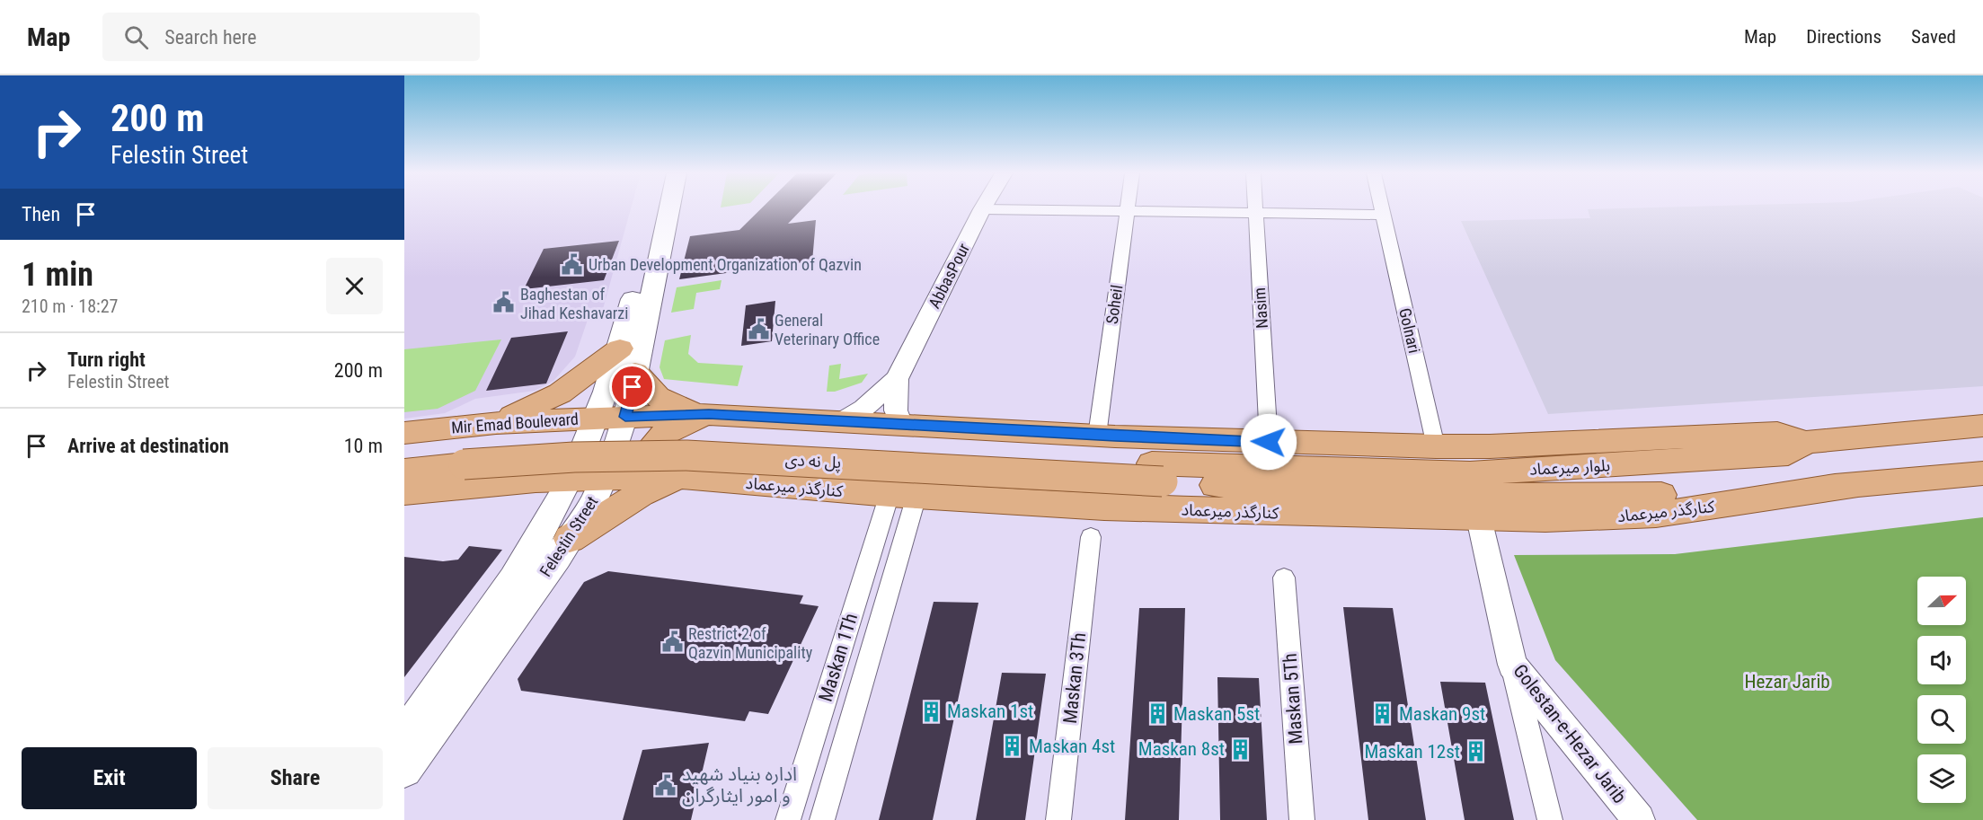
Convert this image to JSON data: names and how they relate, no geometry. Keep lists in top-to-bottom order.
{
  "streets": {
    "main road": [
      "Mir Emad Boulevard",
      "پل نه دی",
      "بلوار میرعماد",
      "کنارگذر میرعماد",
      "Felestin Street"
    ],
    "street": [
      "AbbasPour",
      "Soheil",
      "Nasim",
      "Golnari",
      "Maskan 1Th",
      "Maskan 3Th",
      "Maskan 5Th",
      "Golestan-e-Hezar Jarib"
    ]
  },
  "crossings": [
    ["Mir Emad Boulevard", "Felestin Street"],
    ["پل نه دی", "بلوار میرعماد"],
    ["بلوار میرعماد", "کنارگذر میرعماد"],
    ["کنارگذر میرعماد", "Felestin Street"],
    ["کنارگذر میرعماد", "Maskan 1Th"],
    ["کنارگذر میرعماد", "Golestan-e-Hezar Jarib"]
  ],
  "parks": ["Hezar Jarib"],
  "places": {
    "public building": [
      "Urban Development Organization of Qazvin",
      "Baghestan of Jihad Keshavarzi",
      "General Veterinary Office",
      "Restrict 2 of Qazvin Municipality",
      "اداره بنیاد شهید و امور ایثارگران"
    ],
    "building": [
      "Maskan 1st",
      "Maskan 5st",
      "Maskan 9st",
      "Maskan 4st",
      "Maskan 8st",
      "Maskan 12st"
    ]
  },
  "north": "right",
  "page": {
    "header": "Map",
    "search": "Search here",
    "nav": ["Map", "Directions", "Saved"],
    "turn": ["200 m", "Felestin Street"],
    "then": "Then",
    "heading": ["1 min", "210 m · 18:27"],
    "list": [
      {
        "name": "Turn right",
        "note": "Felestin Street",
        "value": "200 m"
      },
      {
        "name": "Arrive at destination",
        "value": "10 m"
      }
    ],
    "buttons": ["Exit", "Share"]
  }
}
